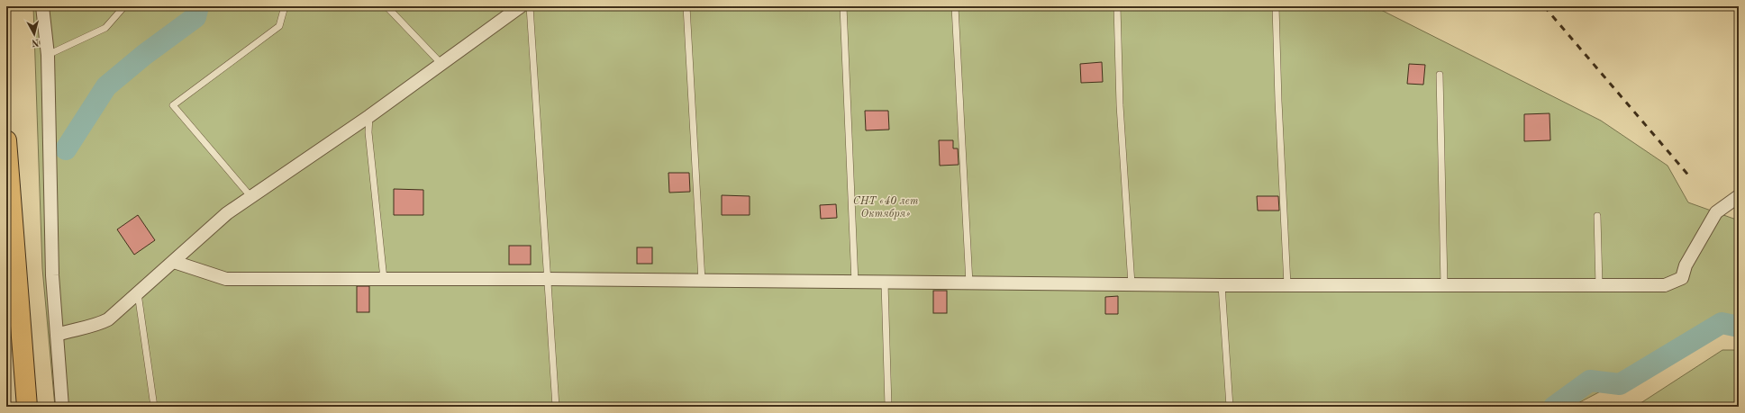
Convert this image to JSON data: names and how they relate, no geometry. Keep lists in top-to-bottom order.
{
  "parks": ["СНТ «40 лет Октября»"],
  "north": "bottom"
}
